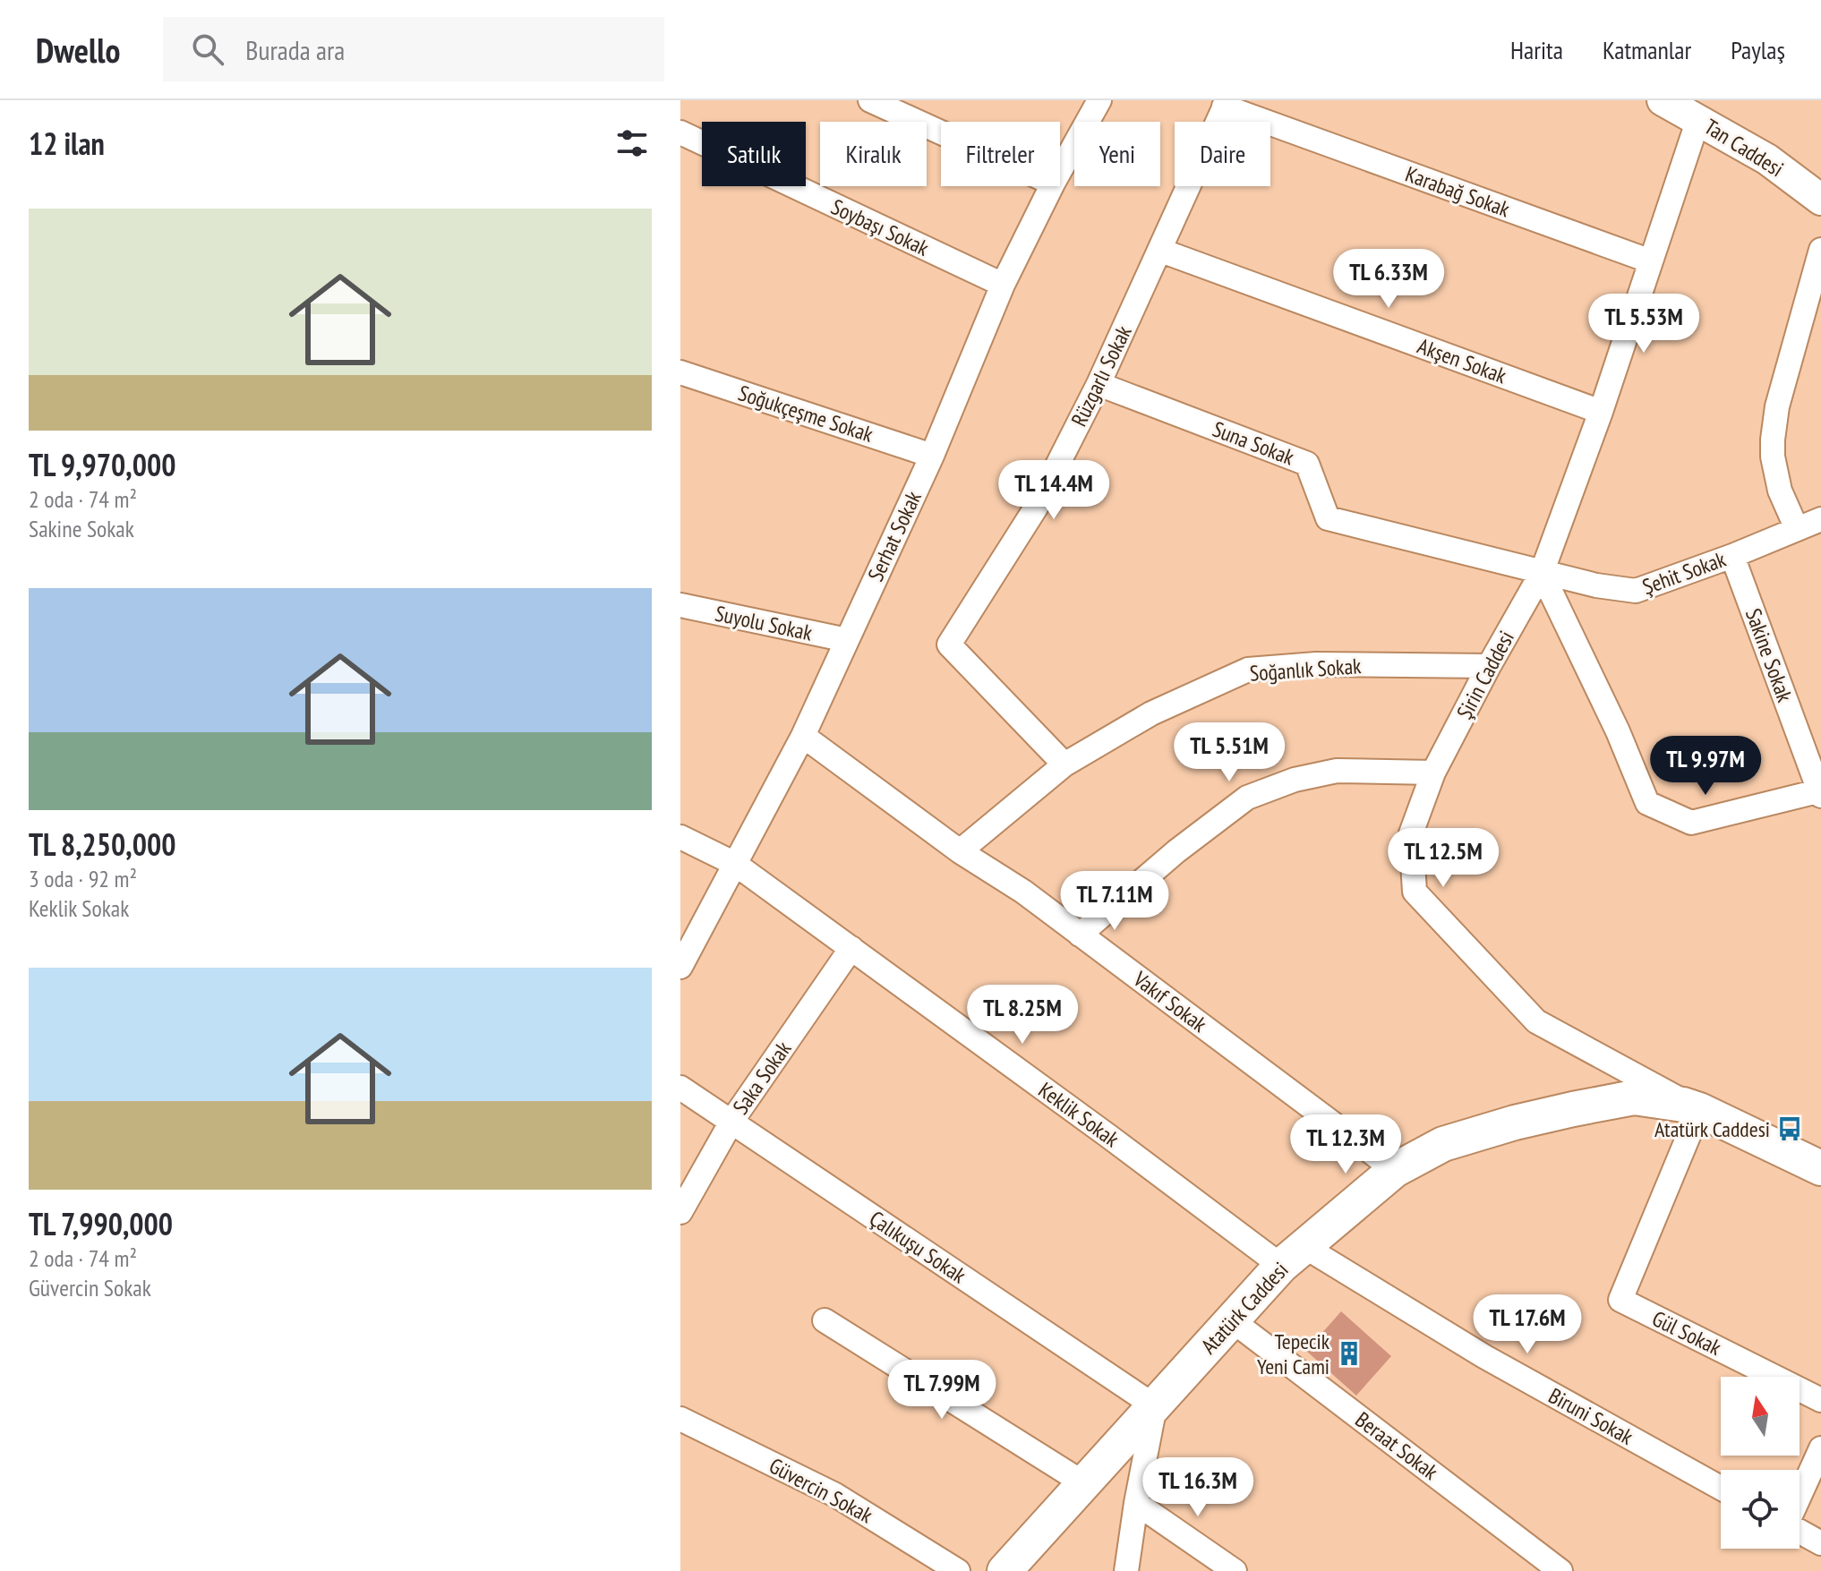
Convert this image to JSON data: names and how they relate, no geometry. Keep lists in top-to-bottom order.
{
  "streets": {
    "main road": ["Atatürk Caddesi"],
    "street": [
      "Tan Caddesi",
      "Karabağ Sokak",
      "Soybaşı Sokak",
      "Akşen Sokak",
      "Rüzgarlı Sokak",
      "Soğukçeşme Sokak",
      "Suna Sokak",
      "Serhat Sokak",
      "Şehit Sokak",
      "Suyolu Sokak",
      "Sakine Sokak",
      "Soğanlık Sokak",
      "Şirin Caddesi",
      "Vakıf Sokak",
      "Saka Sokak",
      "Keklik Sokak",
      "Çalıkuşu Sokak",
      "Gül Sokak",
      "Biruni Sokak",
      "Beraat Sokak",
      "Güvercin Sokak"
    ]
  },
  "crossings": [
    ["Tan Caddesi", "Şirin Caddesi"],
    ["Karabağ Sokak", "Rüzgarlı Sokak"],
    ["Karabağ Sokak", "Şirin Caddesi"],
    ["Soybaşı Sokak", "Serhat Sokak"],
    ["Akşen Sokak", "Rüzgarlı Sokak"],
    ["Akşen Sokak", "Şirin Caddesi"],
    ["Rüzgarlı Sokak", "Suna Sokak"],
    ["Rüzgarlı Sokak", "Soğanlık Sokak"],
    ["Soğukçeşme Sokak", "Serhat Sokak"],
    ["Suna Sokak", "Şehit Sokak"],
    ["Suna Sokak", "Şirin Caddesi"],
    ["Serhat Sokak", "Suyolu Sokak"],
    ["Serhat Sokak", "Vakıf Sokak"],
    ["Serhat Sokak", "Keklik Sokak"],
    ["Şehit Sokak", "Sakine Sokak"],
    ["Şehit Sokak", "Şirin Caddesi"],
    ["Soğanlık Sokak", "Şirin Caddesi"],
    ["Soğanlık Sokak", "Vakıf Sokak"],
    ["Şirin Caddesi", "Atatürk Caddesi"],
    ["Şirin Caddesi", "Gül Sokak"],
    ["Vakıf Sokak", "Atatürk Caddesi"],
    ["Saka Sokak", "Keklik Sokak"],
    ["Saka Sokak", "Çalıkuşu Sokak"],
    ["Keklik Sokak", "Atatürk Caddesi"],
    ["Keklik Sokak", "Biruni Sokak"],
    ["Çalıkuşu Sokak", "Atatürk Caddesi"],
    ["Atatürk Caddesi", "Gül Sokak"],
    ["Atatürk Caddesi", "Biruni Sokak"],
    ["Atatürk Caddesi", "Beraat Sokak"]
  ],
  "places": {
    "bus stop": ["Atatürk Caddesi"],
    "building": ["Tepecik Yeni Cami"]
  },
  "north": "top",
  "page": {
    "header": "Dwello",
    "search": "Burada ara",
    "nav": ["Harita", "Katmanlar", "Paylaş"],
    "heading": "12 ilan",
    "chip": [
      "Satılık",
      "Kiralık",
      "Filtreler",
      "Yeni",
      "Daire"
    ],
    "list": [
      {
        "name": "TL 9,970,000",
        "note": "2 oda · 74 m² · Sakine Sokak"
      },
      {
        "name": "TL 8,250,000",
        "note": "3 oda · 92 m² · Keklik Sokak"
      },
      {
        "name": "TL 7,990,000",
        "note": "2 oda · 74 m² · Güvercin Sokak"
      }
    ],
    "price": [
      "TL 6.33M",
      "TL 5.53M",
      "TL 14.4M",
      "TL 5.51M",
      "TL 9.97M",
      "TL 12.5M",
      "TL 7.11M",
      "TL 8.25M",
      "TL 12.3M",
      "TL 17.6M",
      "TL 7.99M",
      "TL 16.3M"
    ]
  }
}
